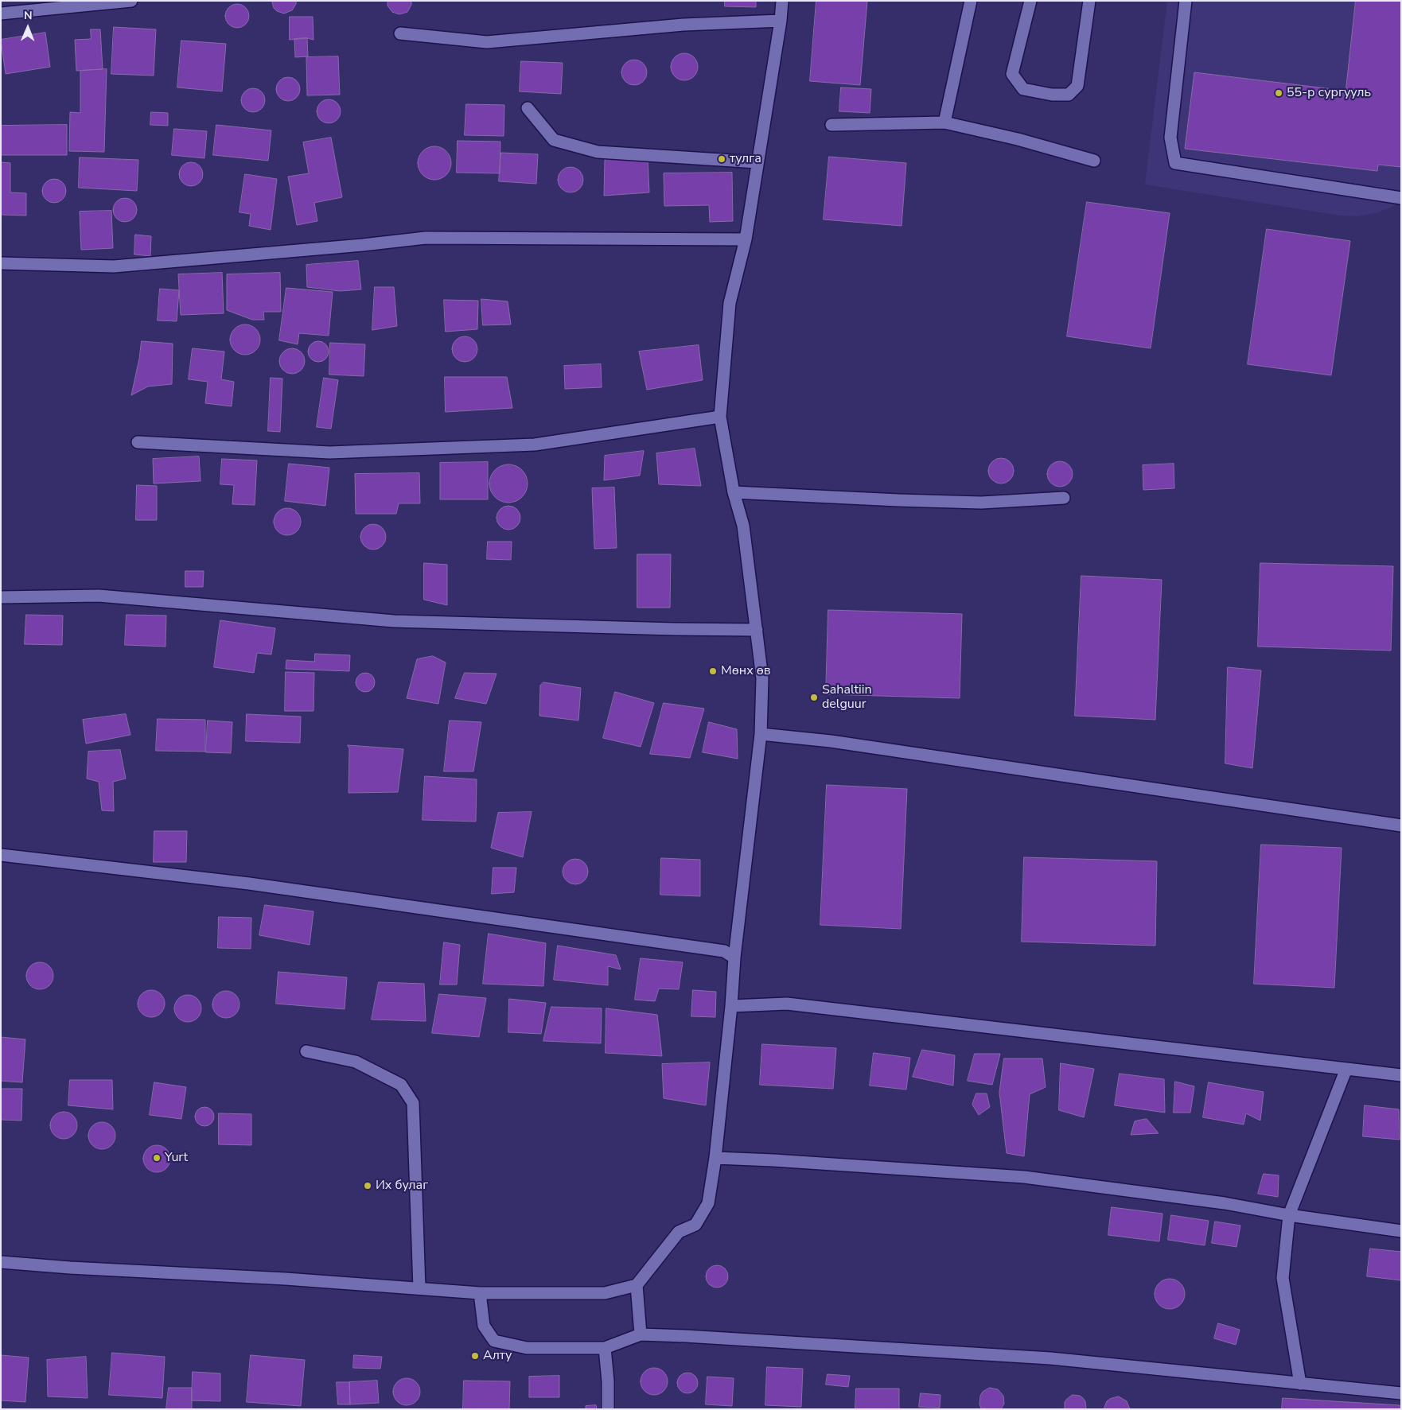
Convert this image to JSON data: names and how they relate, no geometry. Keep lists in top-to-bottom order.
{
  "places": [
    "55-р сургууль",
    "тулга",
    "Мөнх өв",
    "Sahaltiin delguur",
    "Yurt",
    "Их булаг",
    "Алту"
  ],
  "north": "top"
}
